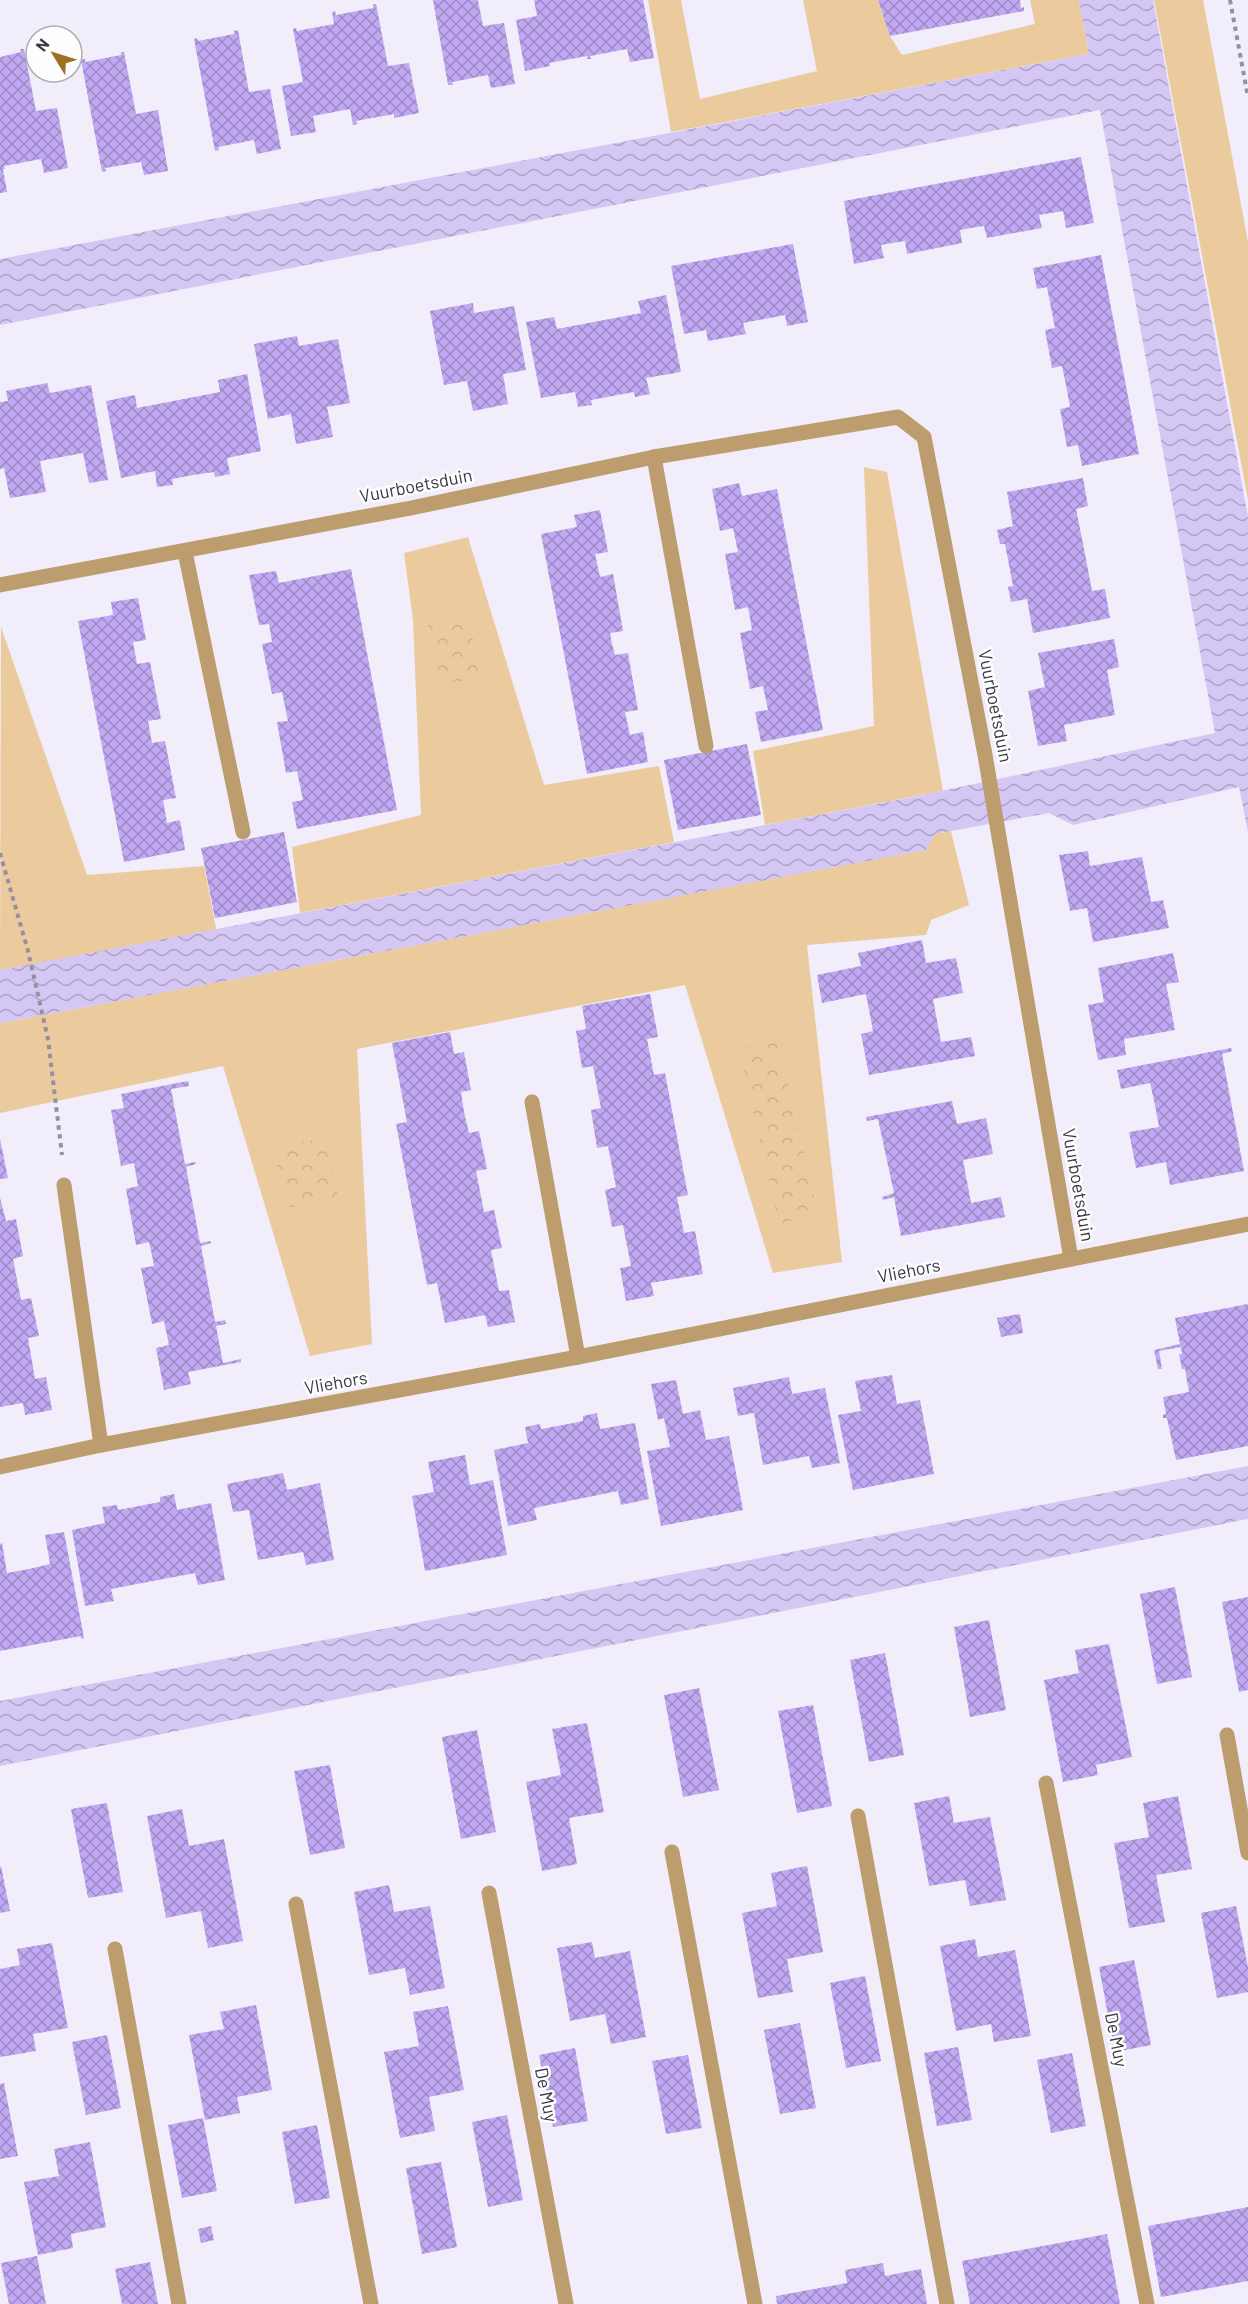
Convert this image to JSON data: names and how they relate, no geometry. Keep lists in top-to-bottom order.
{
  "streets": {
    "street": ["Vuurboetsduin", "Vliehors", "De Muy"]
  },
  "crossings": [
    ["Vuurboetsduin", "Vliehors"]
  ],
  "north": "top left"
}
